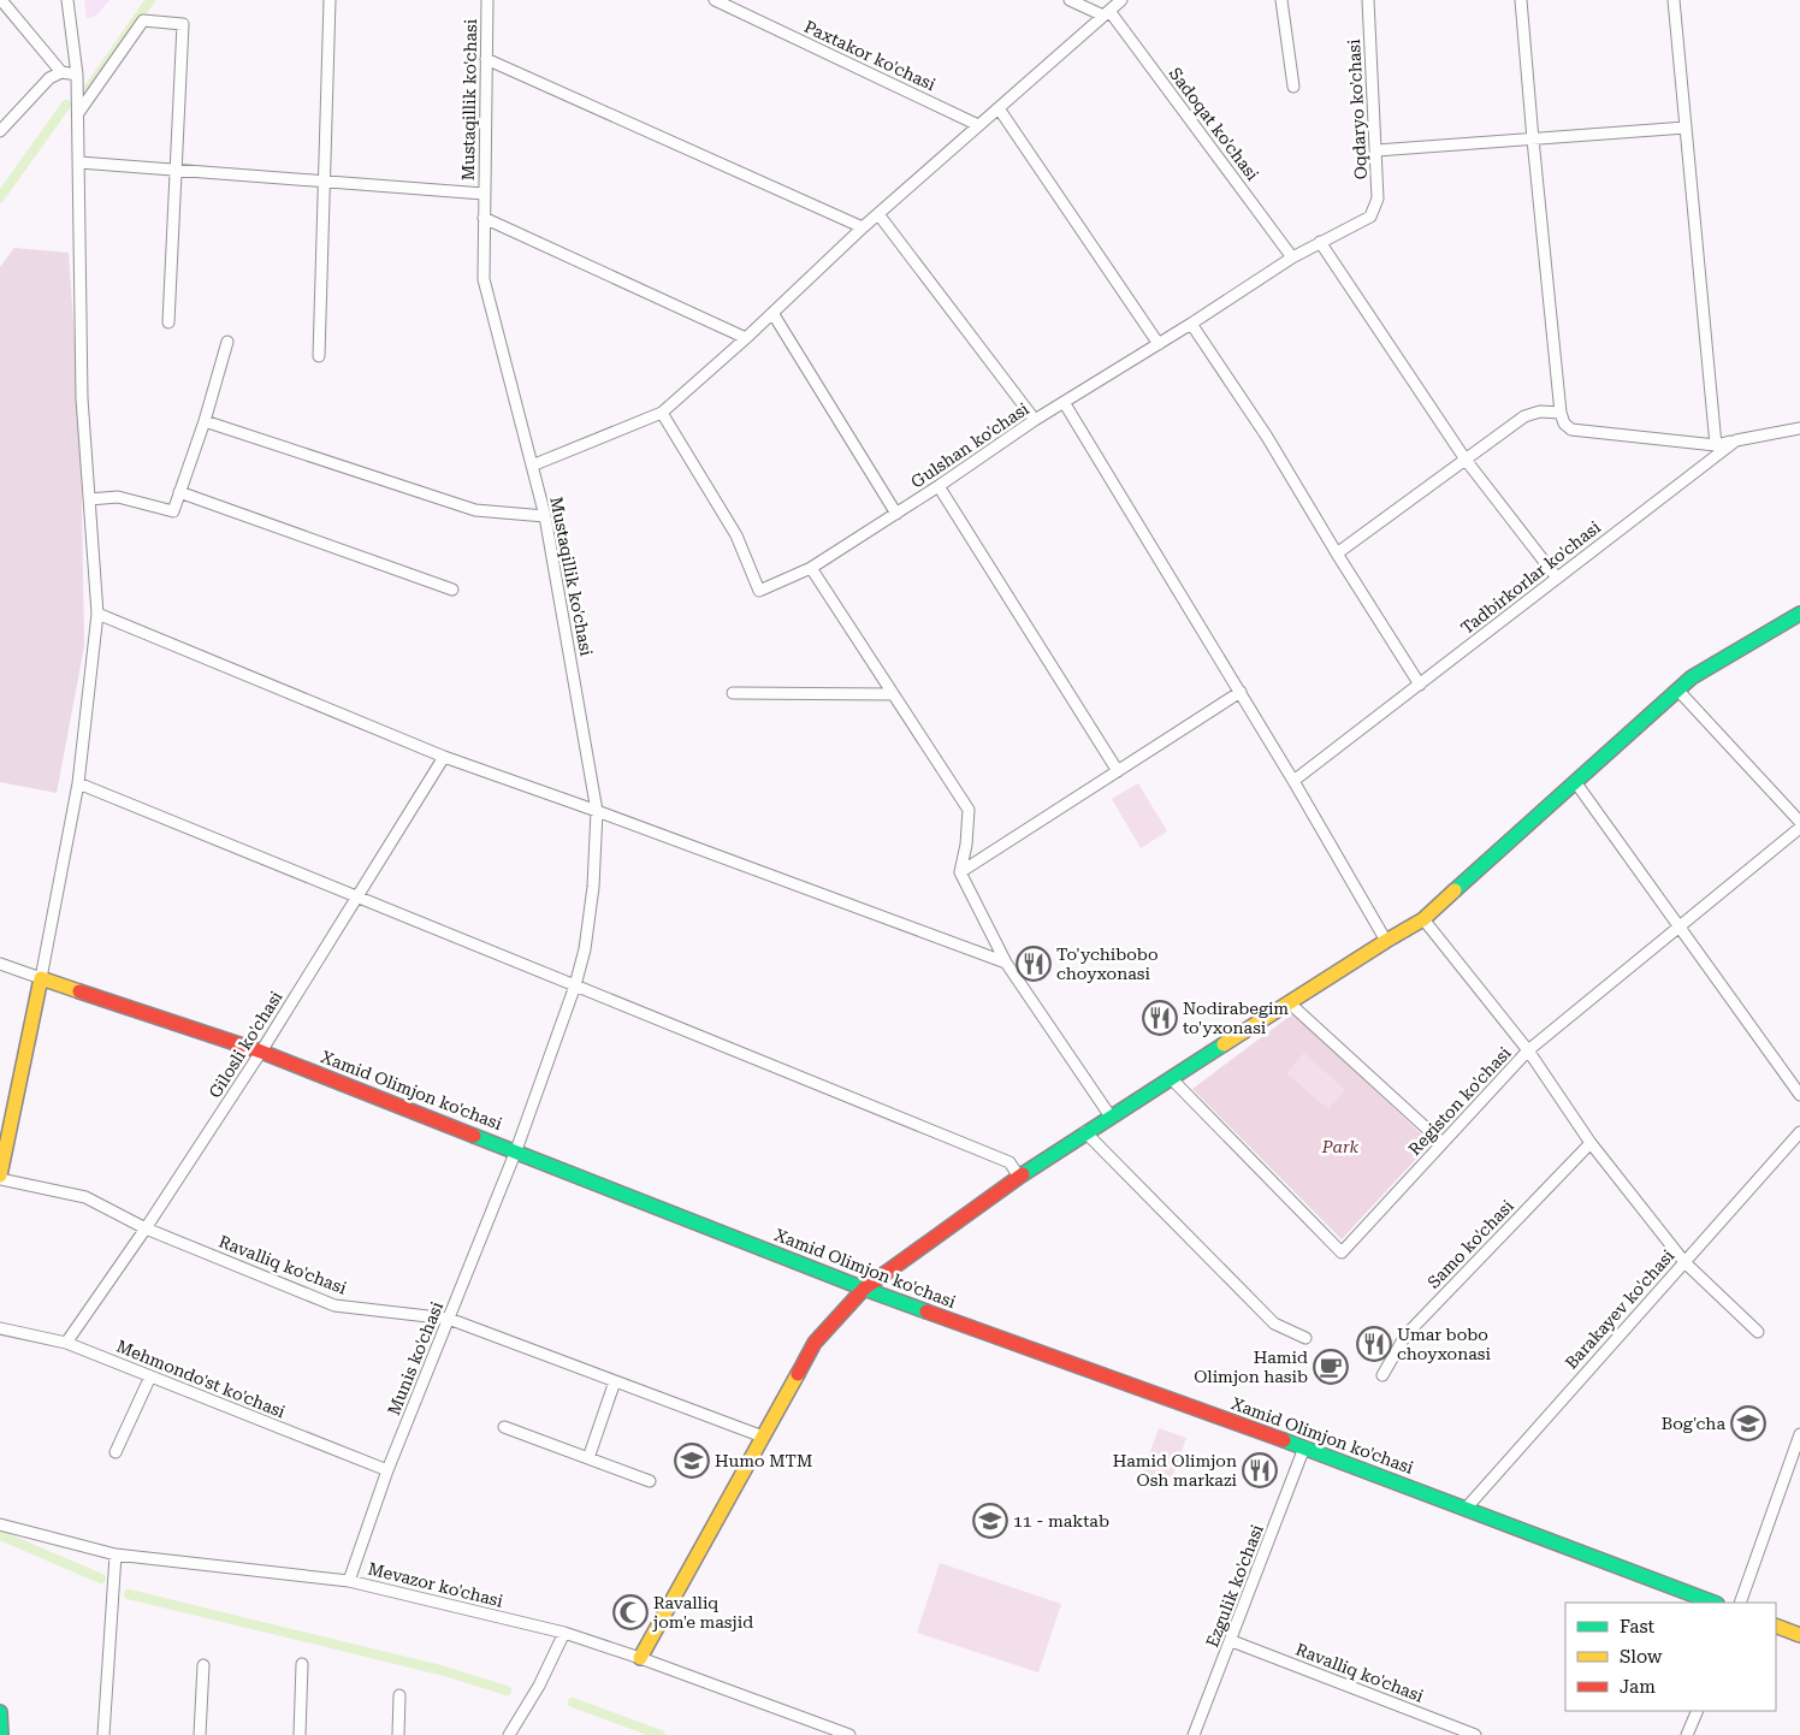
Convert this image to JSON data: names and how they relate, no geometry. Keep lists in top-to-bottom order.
{
  "streets": {
    "main road": ["Xamid Olimjon ko'chasi"],
    "street": [
      "Paxtakor ko'chasi",
      "Mustaqillik ko'chasi",
      "Oqdaryo ko'chasi",
      "Sadoqat ko'chasi",
      "Gulshan ko'chasi",
      "Tadbirkorlar ko'chasi",
      "Gilosli ko'chasi",
      "Registon ko'chasi",
      "Samo ko'chasi",
      "Ravalliq ko'chasi",
      "Barakayev ko'chasi",
      "Munis ko'chasi",
      "Mehmondo'st ko'chasi",
      "Mevazor ko'chasi",
      "Ezgulik ko'chasi"
    ]
  },
  "crossings": [
    ["Mustaqillik ko'chasi", "Xamid Olimjon ko'chasi"],
    ["Mustaqillik ko'chasi", "Munis ko'chasi"],
    ["Oqdaryo ko'chasi", "Gulshan ko'chasi"],
    ["Sadoqat ko'chasi", "Gulshan ko'chasi"],
    ["Gilosli ko'chasi", "Xamid Olimjon ko'chasi"],
    ["Gilosli ko'chasi", "Ravalliq ko'chasi"],
    ["Gilosli ko'chasi", "Mehmondo'st ko'chasi"],
    ["Xamid Olimjon ko'chasi", "Barakayev ko'chasi"],
    ["Xamid Olimjon ko'chasi", "Munis ko'chasi"],
    ["Xamid Olimjon ko'chasi", "Ezgulik ko'chasi"],
    ["Ravalliq ko'chasi", "Munis ko'chasi"],
    ["Ravalliq ko'chasi", "Ezgulik ko'chasi"],
    ["Munis ko'chasi", "Mehmondo'st ko'chasi"],
    ["Munis ko'chasi", "Mevazor ko'chasi"]
  ],
  "parks": ["Park"],
  "places": {
    "restaurant": [
      "To'ychibobo choyxonasi",
      "Nodirabegim to'yxonasi",
      "Umar bobo choyxonasi",
      "Hamid Olimjon Osh markazi"
    ],
    "cafe": ["Hamid Olimjon hasib"],
    "school or university": ["Bog'cha", "Humo MTM", "11 - maktab"],
    "mosque": ["Ravalliq jom'e masjid"]
  },
  "legend": ["Fast", "Slow", "Jam"]
}
